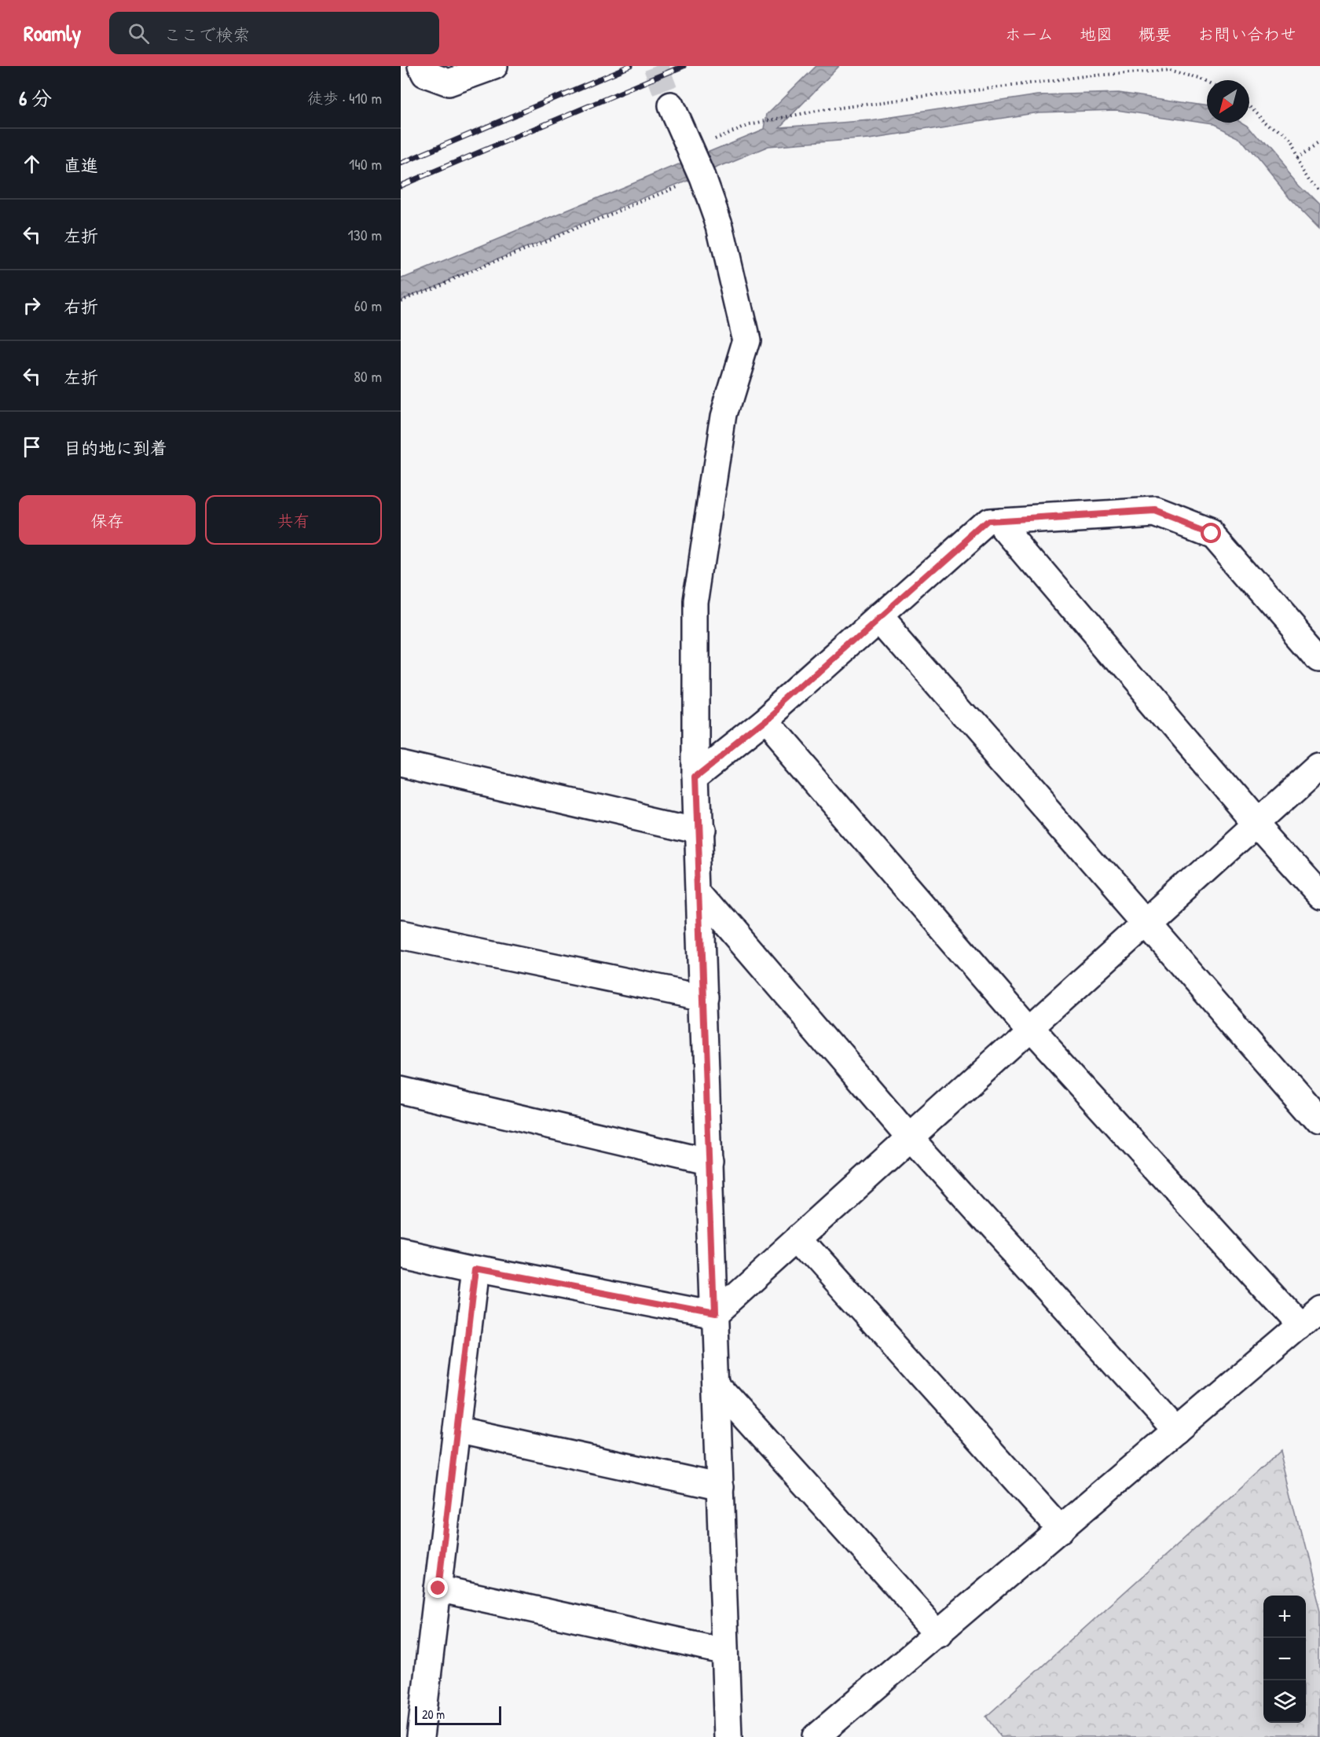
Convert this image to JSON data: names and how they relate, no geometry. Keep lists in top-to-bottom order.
{
  "scale_bar": "20 m",
  "north": "bottom left",
  "page": {
    "header": "Roamly",
    "search": "ここで検索",
    "nav": [
      "ホーム",
      "地図",
      "概要",
      "お問い合わせ"
    ],
    "heading": ["6 分", "徒歩 · 410 m"],
    "list": [
      ["直進", "140 m"],
      ["左折", "130 m"],
      ["右折", "60 m"],
      ["左折", "80 m"],
      "目的地に到着"
    ],
    "buttons": ["保存", "共有"],
    "map_buttons": ["+", "−"],
    "scale": "20 m"
  }
}
